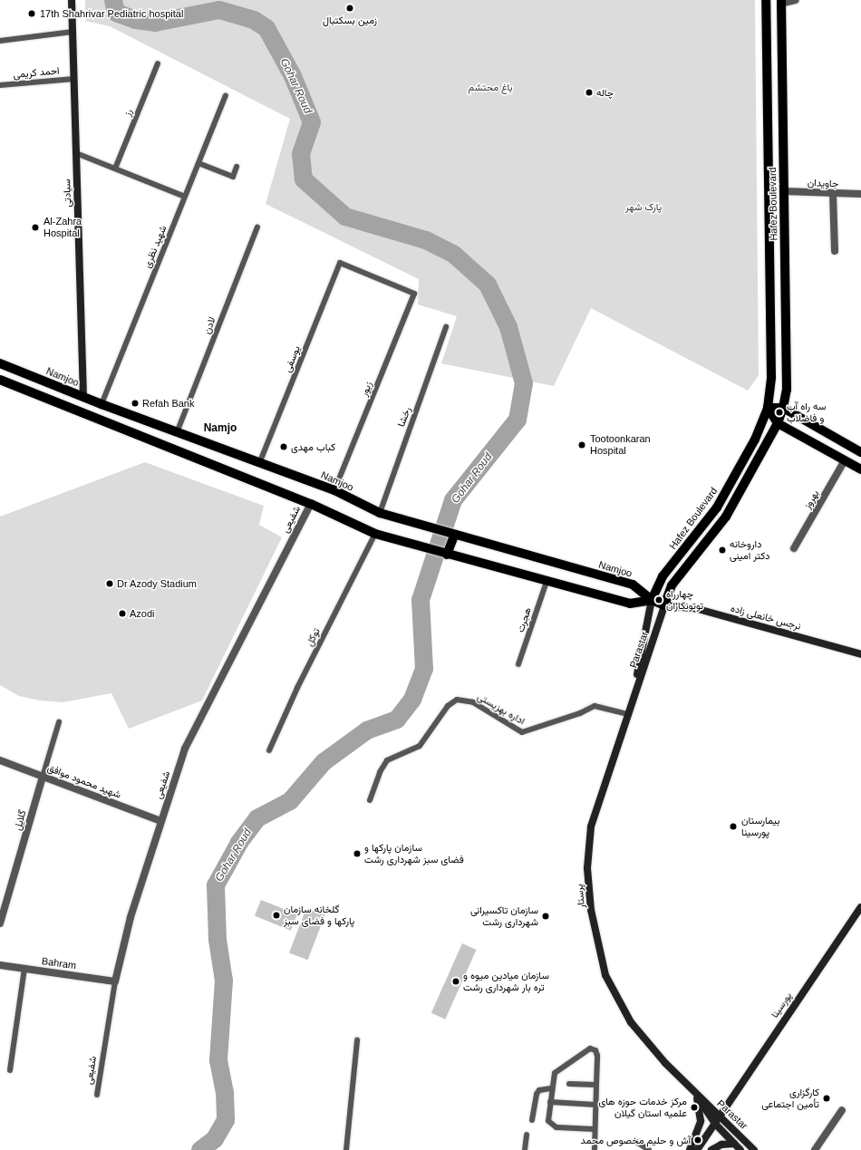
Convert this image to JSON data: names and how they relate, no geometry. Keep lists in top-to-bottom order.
{
  "streets": {
    "main road": ["Hafez Boulevard", "Namjoo"],
    "street": [
      "جاویدان",
      "سیادتی",
      "بهروز",
      "شفیعی",
      "نرجس خانعلی زاده",
      "Parastar",
      "شهید محمود موافق",
      "گلایل",
      "پرستار",
      "Bahram",
      "پورسینا"
    ],
    "lane": [
      "احمد کریمی",
      "رز",
      "شهید نظری",
      "لادن",
      "یوسفی",
      "زیور",
      "رخشا",
      "هجرت",
      "توکل",
      "اداره بهزیستی"
    ]
  },
  "crossings": [
    ["احمد کریمی", "سیادتی"],
    ["جاویدان", "Hafez Boulevard"],
    ["سیادتی", "Namjoo"],
    ["Hafez Boulevard", "Namjoo"],
    ["Hafez Boulevard", "نرجس خانعلی زاده"],
    ["Hafez Boulevard", "Parastar"],
    ["Hafez Boulevard", "پرستار"],
    ["شهید نظری", "Namjoo"],
    ["لادن", "Namjoo"],
    ["یوسفی", "Namjoo"],
    ["یوسفی", "زیور"],
    ["Namjoo", "زیور"],
    ["Namjoo", "رخشا"],
    ["Namjoo", "پرستار"],
    ["شفیعی", "شهید محمود موافق"],
    ["شفیعی", "Bahram"],
    ["نرجس خانعلی زاده", "Parastar"],
    ["Parastar", "پرستار"],
    ["Parastar", "پورسینا"],
    ["اداره بهزیستی", "پرستار"],
    ["شهید محمود موافق", "گلایل"],
    ["پرستار", "پورسینا"]
  ],
  "districts": ["Namjo"],
  "water": ["Gohar Roud"],
  "parks": ["باغ محتشم", "پارک شهر"],
  "places": [
    "زمین بسکتبال",
    "17th Shahrivar Pediatric hospital",
    "چاله",
    "Al-Zahra Hospital",
    "Refah Bank",
    "سه راه آب و فاضلاب",
    "Tootoonkaran Hospital",
    "کباب مهدی",
    "داروخانه دکتر امینی",
    "Dr Azody Stadium",
    "چهارراه توتونکاران",
    "Azodi",
    "بیمارستان پورسینا",
    "سازمان پارکها و فضای سبز شهرداری رشت",
    "گلخانه سازمان پارکها و فضای سبز",
    "سازمان تاکسیرانی شهرداری رشت",
    "سازمان میادین میوه و تره بار شهرداری رشت",
    "کارگزاری تأمین اجتماعی",
    "مرکز خدمات حوزه های علمیه استان گیلان",
    "آش و حلیم مخصوص محمد"
  ]
}
